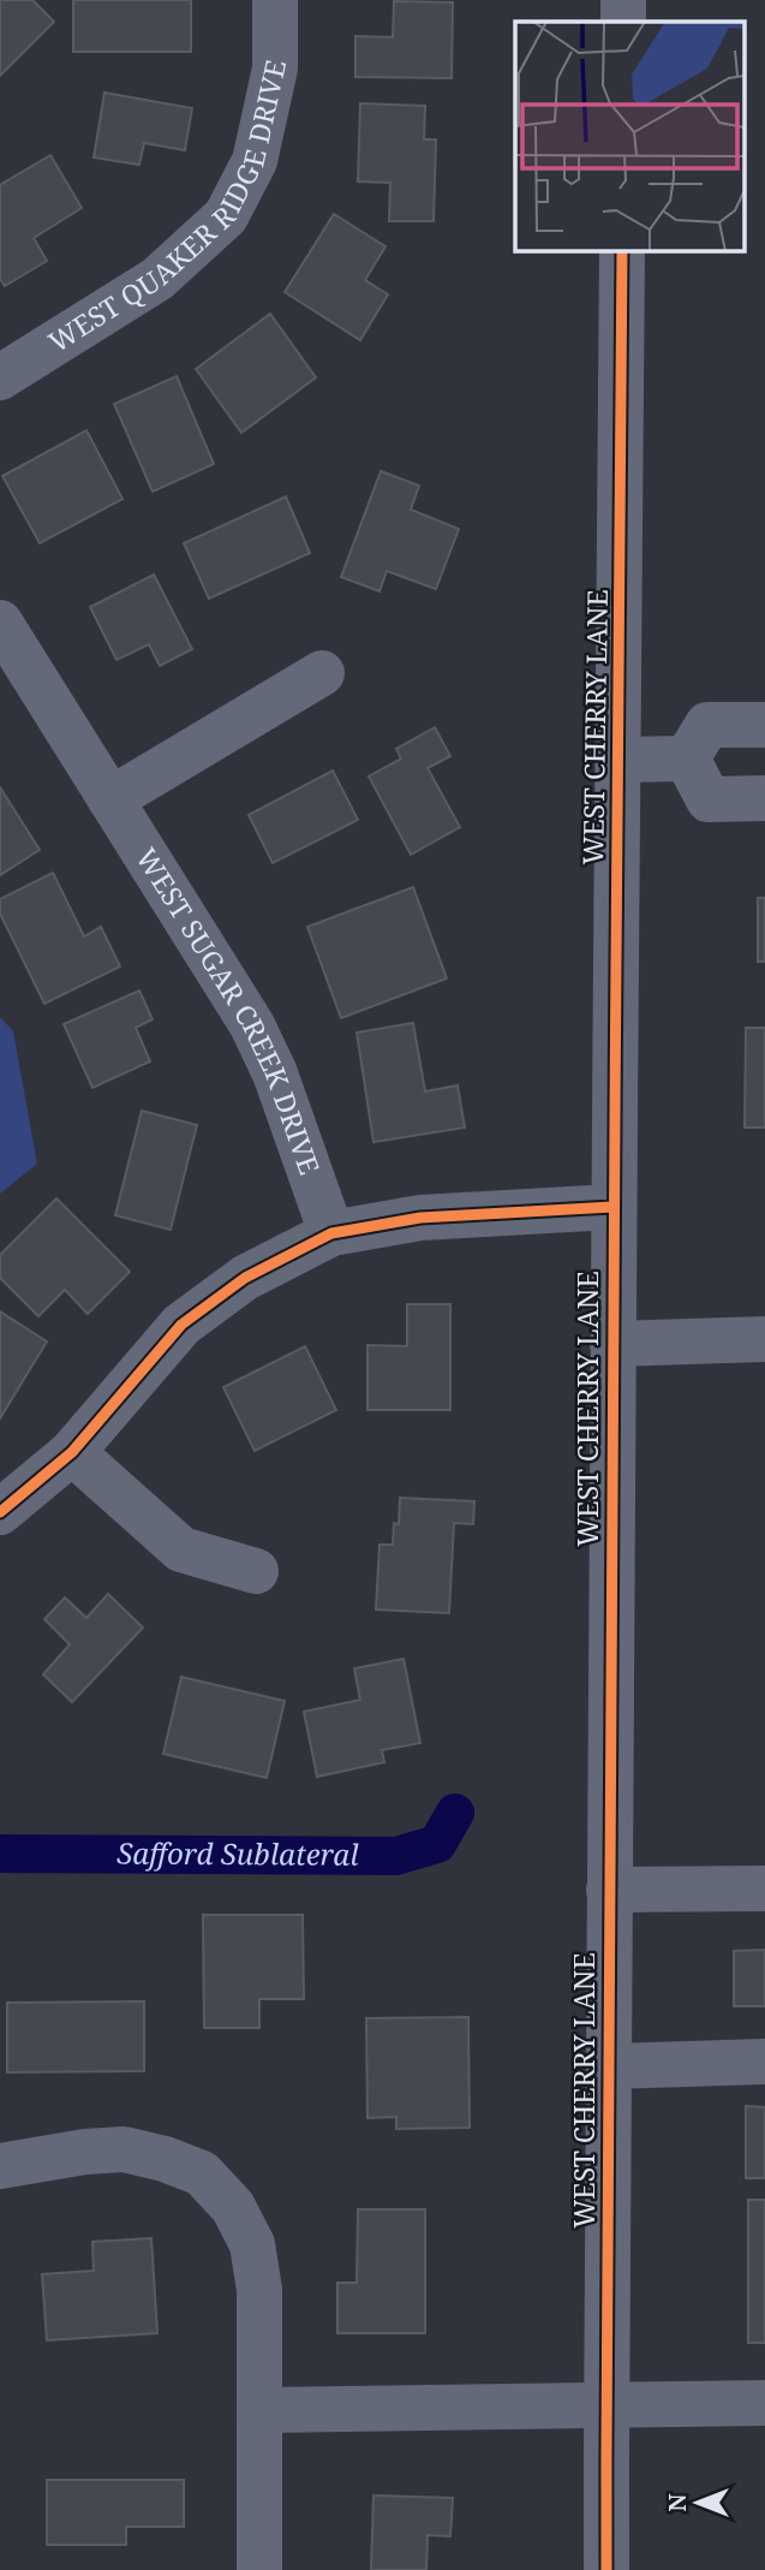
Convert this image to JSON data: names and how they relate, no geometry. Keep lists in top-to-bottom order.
{
  "streets": {
    "main road": ["WEST CHERRY LANE"],
    "street": ["WEST QUAKER RIDGE DRIVE", "WEST SUGAR CREEK DRIVE"]
  },
  "water": ["Safford Sublateral"],
  "north": "left"
}
